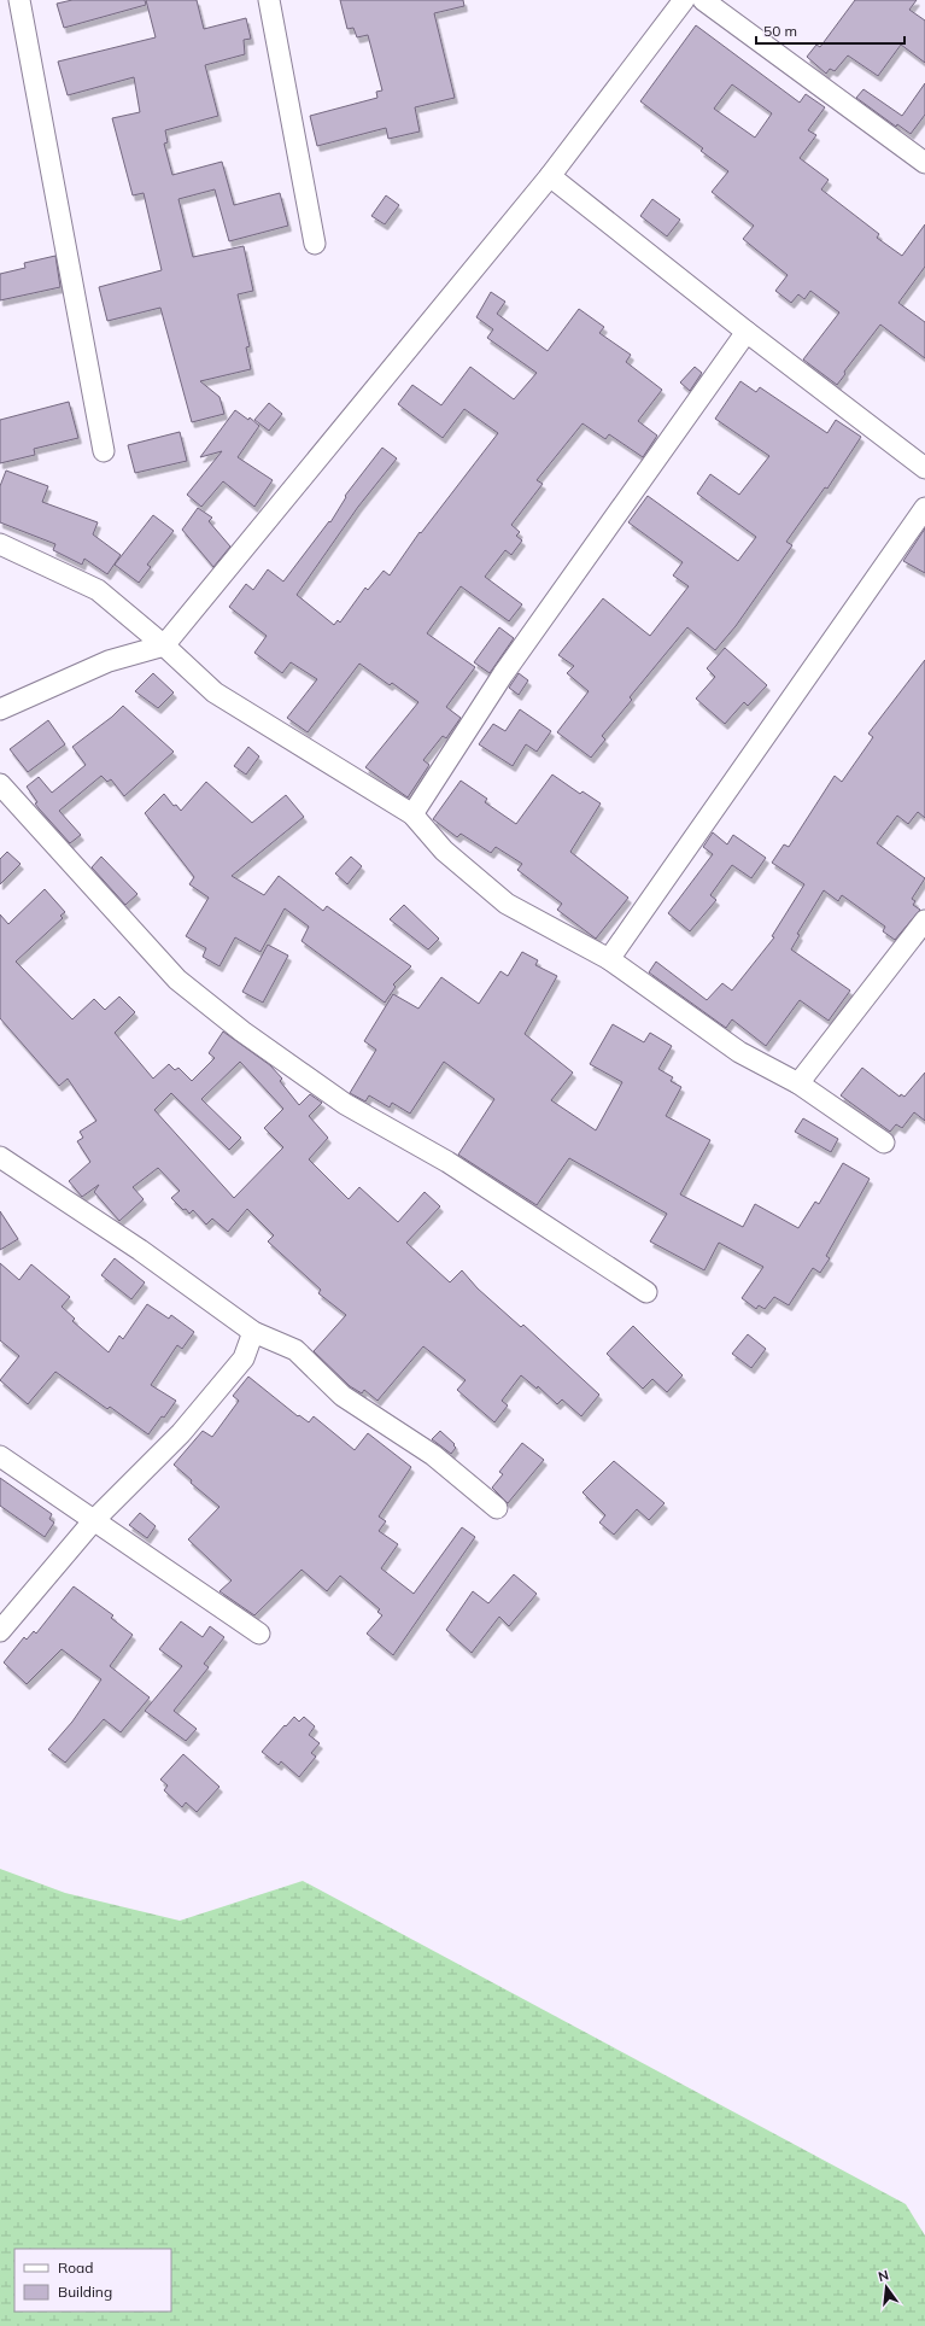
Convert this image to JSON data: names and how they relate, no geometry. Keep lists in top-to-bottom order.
{
  "legend": ["Road", "Building"],
  "scale_bar": "50 m",
  "north": "top"
}
